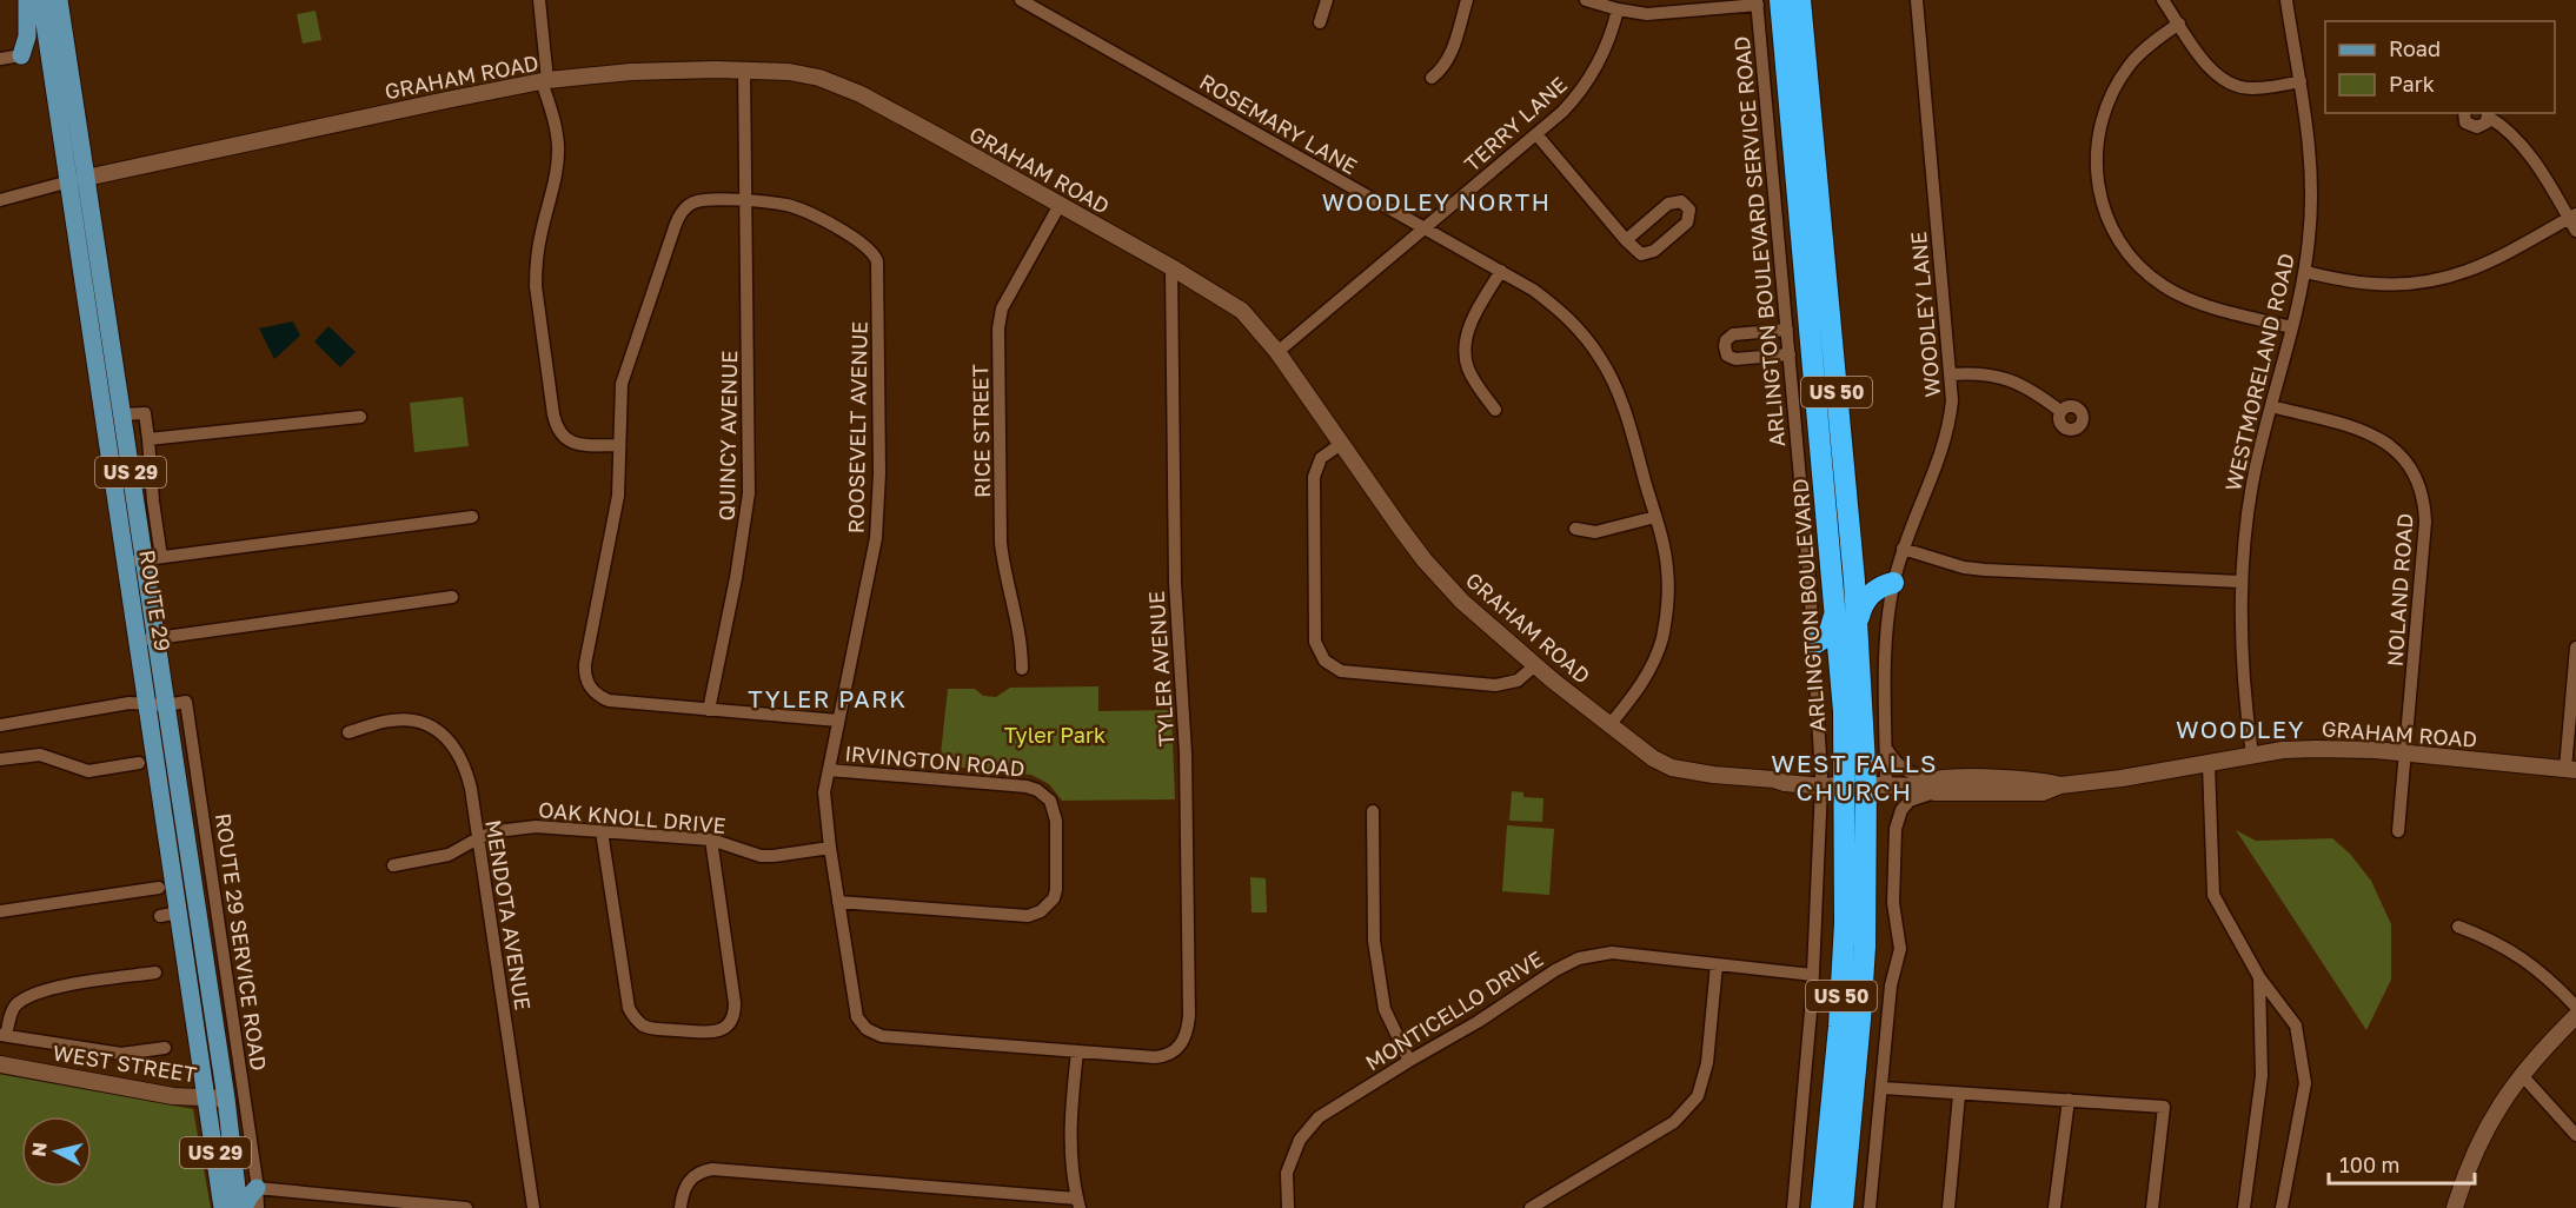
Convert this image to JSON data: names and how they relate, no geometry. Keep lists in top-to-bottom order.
{
  "streets": {
    "highway": ["US 50", "ARLINGTON BOULEVARD"],
    "main road": ["US 29", "ROUTE 29"],
    "street": [
      "GRAHAM ROAD",
      "ROSEMARY LANE",
      "TERRY LANE",
      "ARLINGTON BOULEVARD SERVICE ROAD",
      "WOODLEY LANE",
      "WESTMORELAND ROAD",
      "ROOSEVELT AVENUE",
      "RICE STREET",
      "QUINCY AVENUE",
      "NOLAND ROAD",
      "TYLER AVENUE",
      "IRVINGTON ROAD",
      "OAK KNOLL DRIVE",
      "MENDOTA AVENUE",
      "ROUTE 29 SERVICE ROAD",
      "MONTICELLO DRIVE",
      "WEST STREET"
    ]
  },
  "crossings": [
    ["GRAHAM ROAD", "ROSEMARY LANE"],
    ["GRAHAM ROAD", "TERRY LANE"],
    ["GRAHAM ROAD", "ARLINGTON BOULEVARD SERVICE ROAD"],
    ["GRAHAM ROAD", "WOODLEY LANE"],
    ["GRAHAM ROAD", "WESTMORELAND ROAD"],
    ["GRAHAM ROAD", "RICE STREET"],
    ["GRAHAM ROAD", "QUINCY AVENUE"],
    ["GRAHAM ROAD", "NOLAND ROAD"],
    ["GRAHAM ROAD", "ROUTE 29"],
    ["GRAHAM ROAD", "ARLINGTON BOULEVARD"],
    ["GRAHAM ROAD", "TYLER AVENUE"],
    ["ROSEMARY LANE", "TERRY LANE"],
    ["ARLINGTON BOULEVARD SERVICE ROAD", "MONTICELLO DRIVE"],
    ["WOODLEY LANE", "ARLINGTON BOULEVARD"],
    ["WESTMORELAND ROAD", "NOLAND ROAD"],
    ["ROOSEVELT AVENUE", "QUINCY AVENUE"],
    ["ROOSEVELT AVENUE", "TYLER AVENUE"],
    ["ROOSEVELT AVENUE", "IRVINGTON ROAD"],
    ["ROOSEVELT AVENUE", "OAK KNOLL DRIVE"],
    ["ROUTE 29", "ROUTE 29 SERVICE ROAD"],
    ["ROUTE 29", "WEST STREET"],
    ["OAK KNOLL DRIVE", "MENDOTA AVENUE"],
    ["ROUTE 29 SERVICE ROAD", "WEST STREET"]
  ],
  "districts": [
    "WOODLEY NORTH",
    "TYLER PARK",
    "WOODLEY",
    "WEST FALLS CHURCH"
  ],
  "parks": ["Tyler Park"],
  "legend": ["Road", "Park"],
  "scale_bar": "100 m",
  "north": "left"
}
